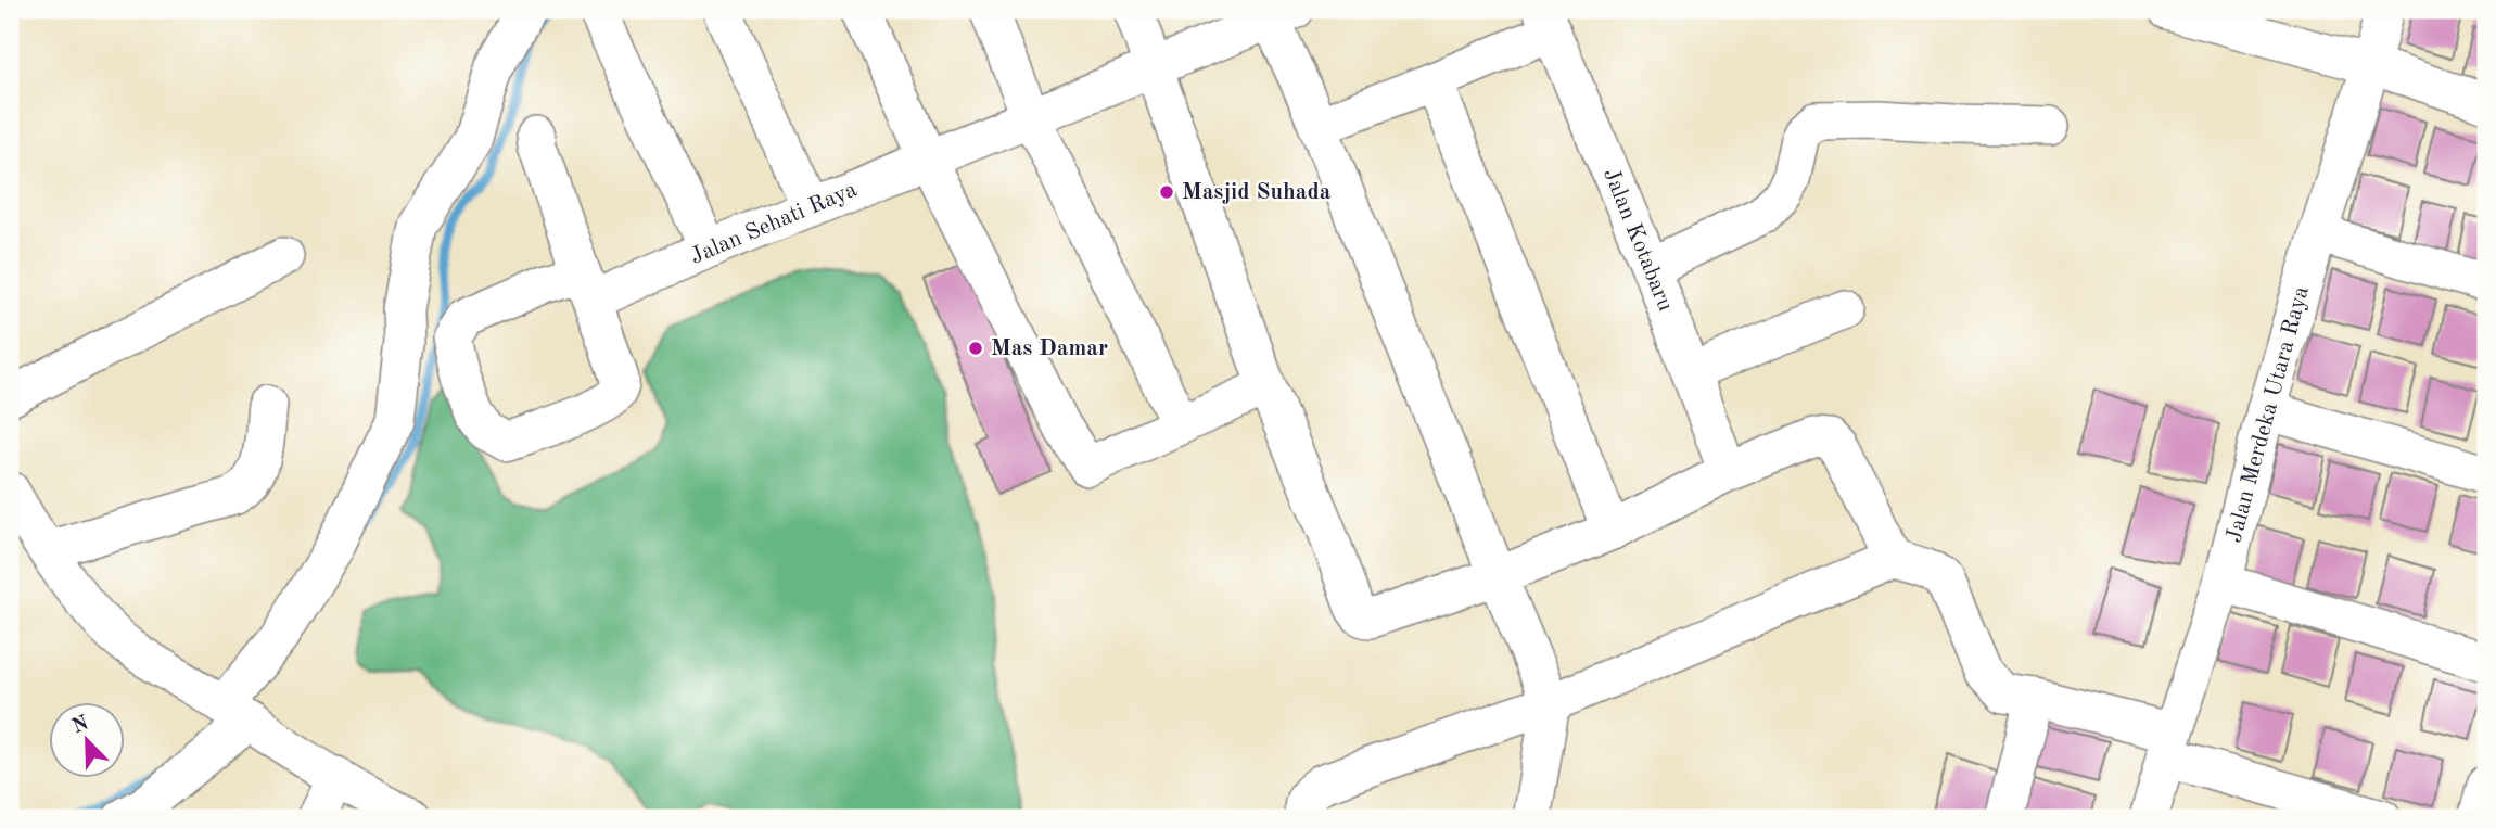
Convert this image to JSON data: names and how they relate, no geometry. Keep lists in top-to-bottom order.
{
  "streets": {
    "street": ["Jalan Sehati Raya", "Jalan Kotabaru", "Jalan Merdeka Utara Raya"]
  },
  "places": ["Masjid Suhada", "Mas Damar"],
  "north": "top left"
}
